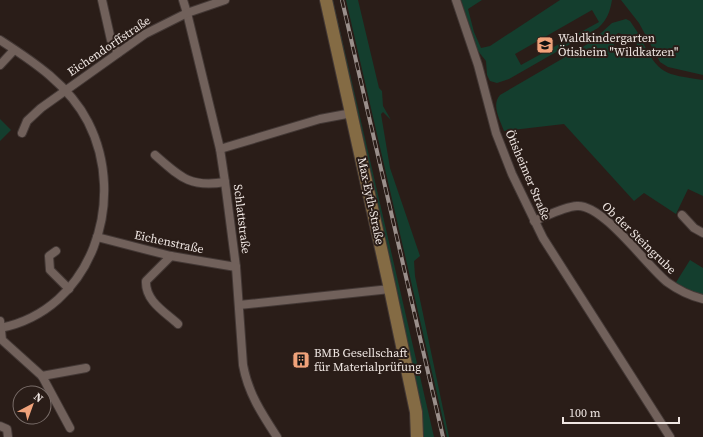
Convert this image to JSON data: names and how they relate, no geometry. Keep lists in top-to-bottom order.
{
  "streets": {
    "street": [
      "Eichendorffstraße",
      "Ötisheimer Straße",
      "Max-Eyth-Straße",
      "Schlattstraße",
      "Ob der Steingrube",
      "Eichenstraße"
    ]
  },
  "crossings": [
    ["Eichendorffstraße", "Schlattstraße"],
    ["Ötisheimer Straße", "Ob der Steingrube"],
    ["Schlattstraße", "Eichenstraße"]
  ],
  "places": {
    "school or university": ["Waldkindergarten Ötisheim \"Wildkatzen\""],
    "building": ["BMB Gesellschaft für Materialprüfung"]
  },
  "scale_bar": "100 m",
  "north": "top right"
}
